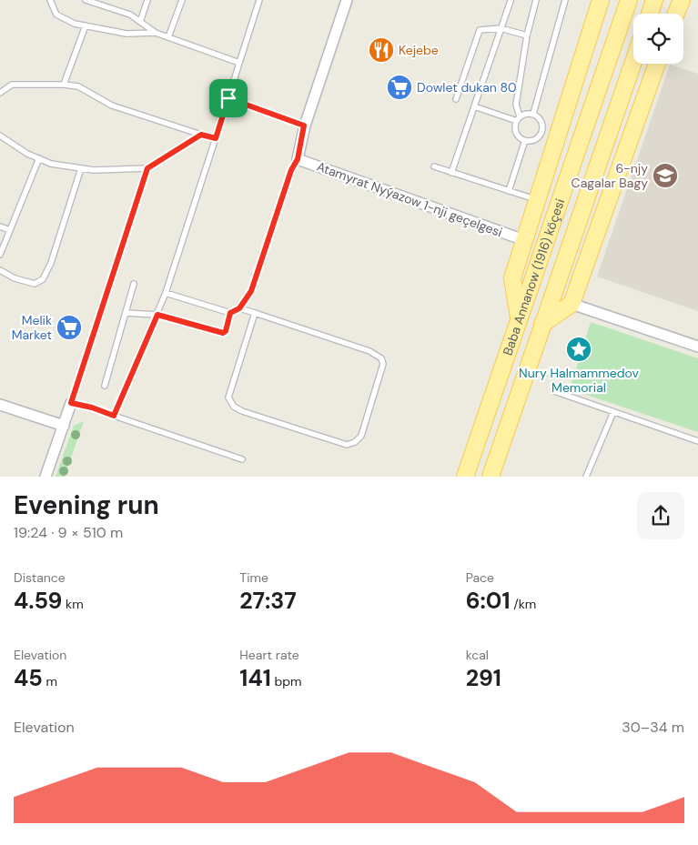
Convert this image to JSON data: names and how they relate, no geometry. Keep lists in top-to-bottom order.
{
  "streets": {
    "main road": ["Baba Annanow (1916) köçesi"],
    "street": ["Atamyrat Nyýazow 1-nji geçelgesi"]
  },
  "places": {
    "restaurant": ["Kejebe"],
    "supermarket": ["Dowlet dukan 80", "Melik Market"],
    "school or university": ["6-njy Cagalar Bagy"],
    "place": ["Nury Halmammedov Memorial"]
  },
  "page": {
    "heading": ["Evening run", "19:24 · 9 × 510 m"],
    "stats": [
      ["Distance", "4.59 km"],
      ["Time", "27:37"],
      ["Pace", "6:01 /km"],
      ["Elevation", "45 m"],
      ["Heart rate", "141 bpm"],
      ["kcal", "291"]
    ],
    "chart": ["Elevation", "30–34 m"]
  }
}
